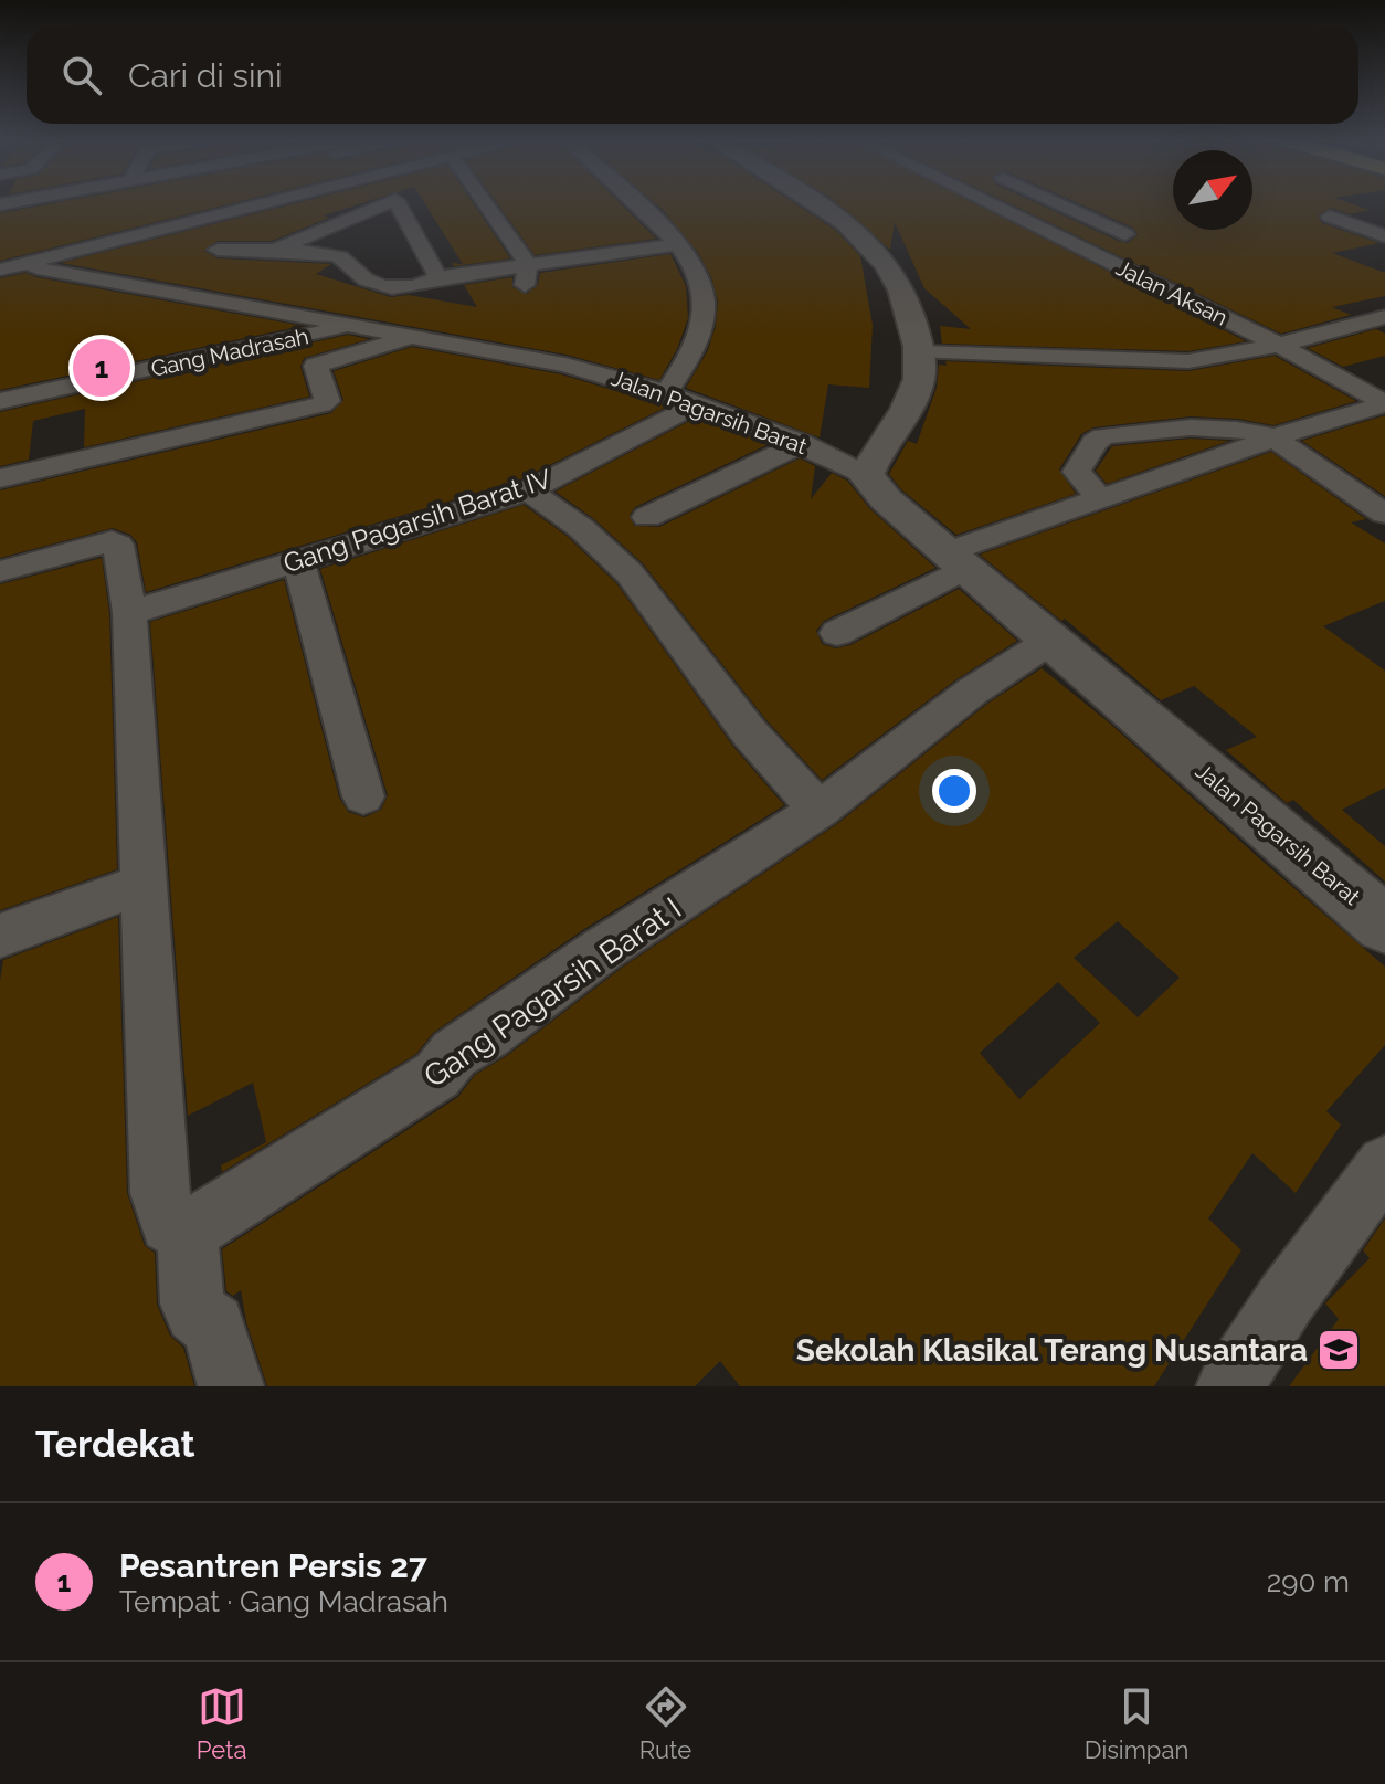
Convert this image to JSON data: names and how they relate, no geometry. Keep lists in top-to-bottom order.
{
  "streets": {
    "street": [
      "Jalan Aksan",
      "Gang Madrasah",
      "Jalan Pagarsih Barat",
      "Gang Pagarsih Barat IV",
      "Gang Pagarsih Barat I"
    ]
  },
  "crossings": [
    ["Jalan Aksan", "Jalan Pagarsih Barat"],
    ["Gang Madrasah", "Jalan Pagarsih Barat"],
    ["Jalan Pagarsih Barat", "Gang Pagarsih Barat IV"],
    ["Jalan Pagarsih Barat", "Gang Pagarsih Barat I"]
  ],
  "places": {
    "school or university": ["Sekolah Klasikal Terang Nusantara"]
  },
  "north": "top right",
  "page": {
    "search": "Cari di sini",
    "pins": "1",
    "heading": "Terdekat",
    "list": [
      {
        "mark": "1",
        "name": "Pesantren Persis 27",
        "note": "Tempat · Gang Madrasah",
        "value": "290 m"
      }
    ],
    "nav": ["Peta", "Rute", "Disimpan"]
  }
}
